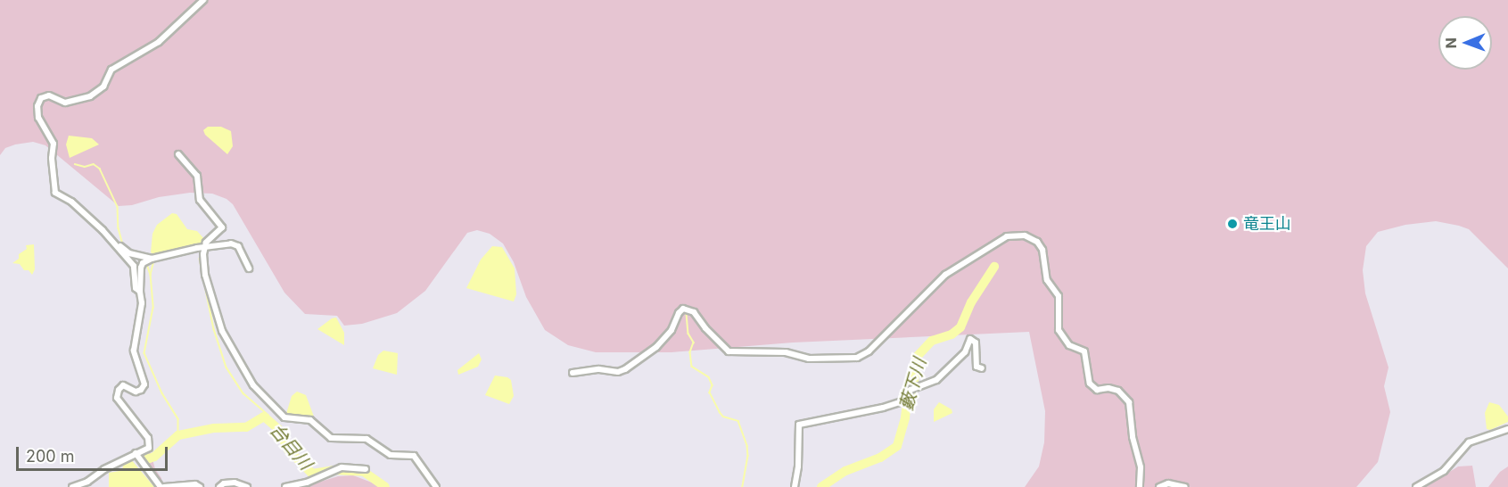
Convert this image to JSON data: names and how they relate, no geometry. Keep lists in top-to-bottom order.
{
  "water": ["藪下川", "台目川"],
  "places": ["竜王山"],
  "scale_bar": "200 m",
  "north": "left"
}
